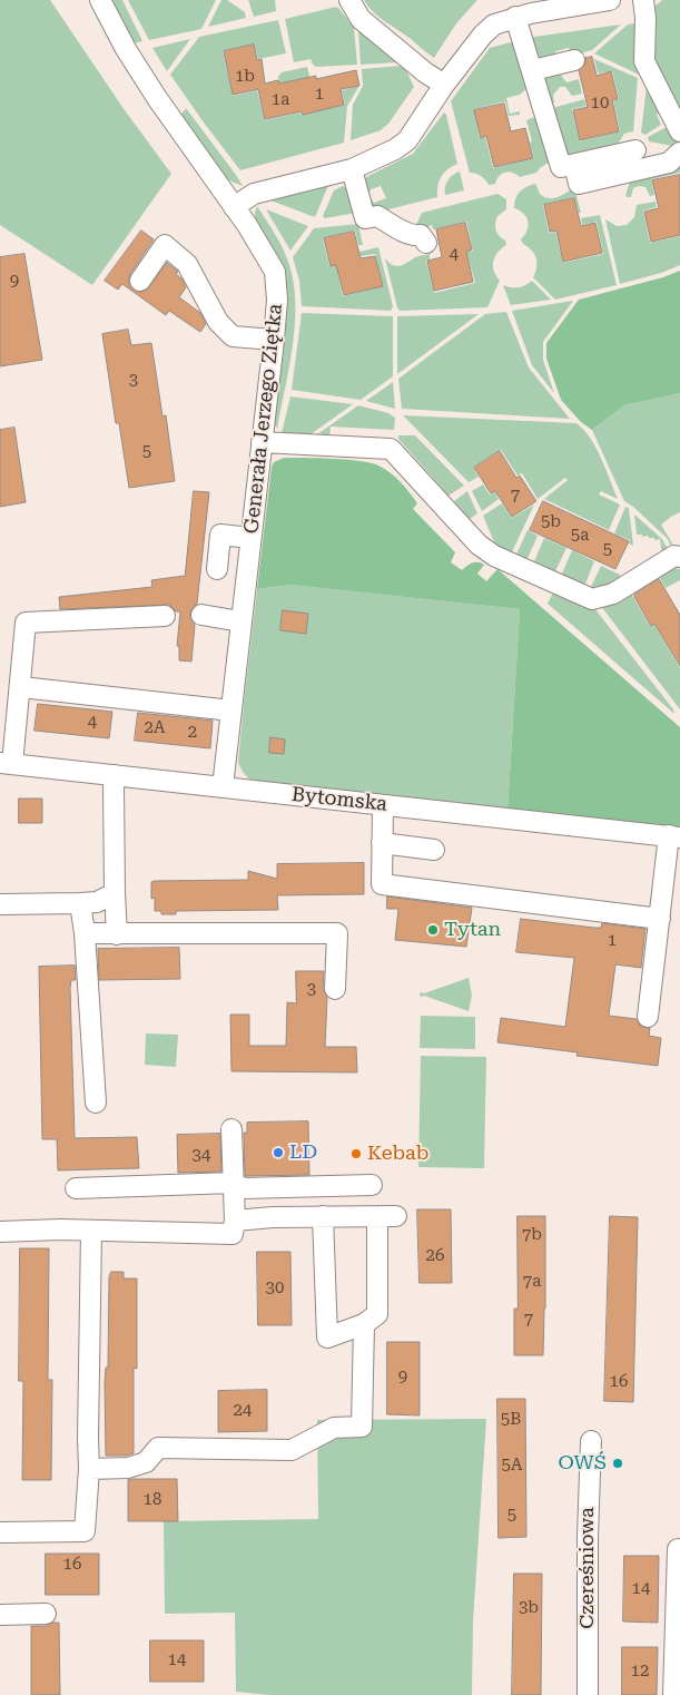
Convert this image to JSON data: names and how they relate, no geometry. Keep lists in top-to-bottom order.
{
  "streets": {
    "street": ["Generała Jerzego Ziętka", "Bytomska", "Czereśniowa"]
  },
  "crossings": [
    ["Generała Jerzego Ziętka", "Bytomska"]
  ],
  "places": [
    "Tytan",
    "LD",
    "Kebab",
    "OWŚ"
  ],
  "house_numbers": [
    "1b",
    "1",
    "1a",
    "10",
    "4",
    "9",
    "3",
    "5",
    "7",
    "5b",
    "5a",
    "5",
    "4",
    "2A",
    "2",
    "1",
    "3",
    "34",
    "7b",
    "26",
    "7a",
    "30",
    "7",
    "9",
    "16",
    "24",
    "5B",
    "5A",
    "18",
    "5",
    "16",
    "14",
    "3b",
    "14",
    "12"
  ]
}
